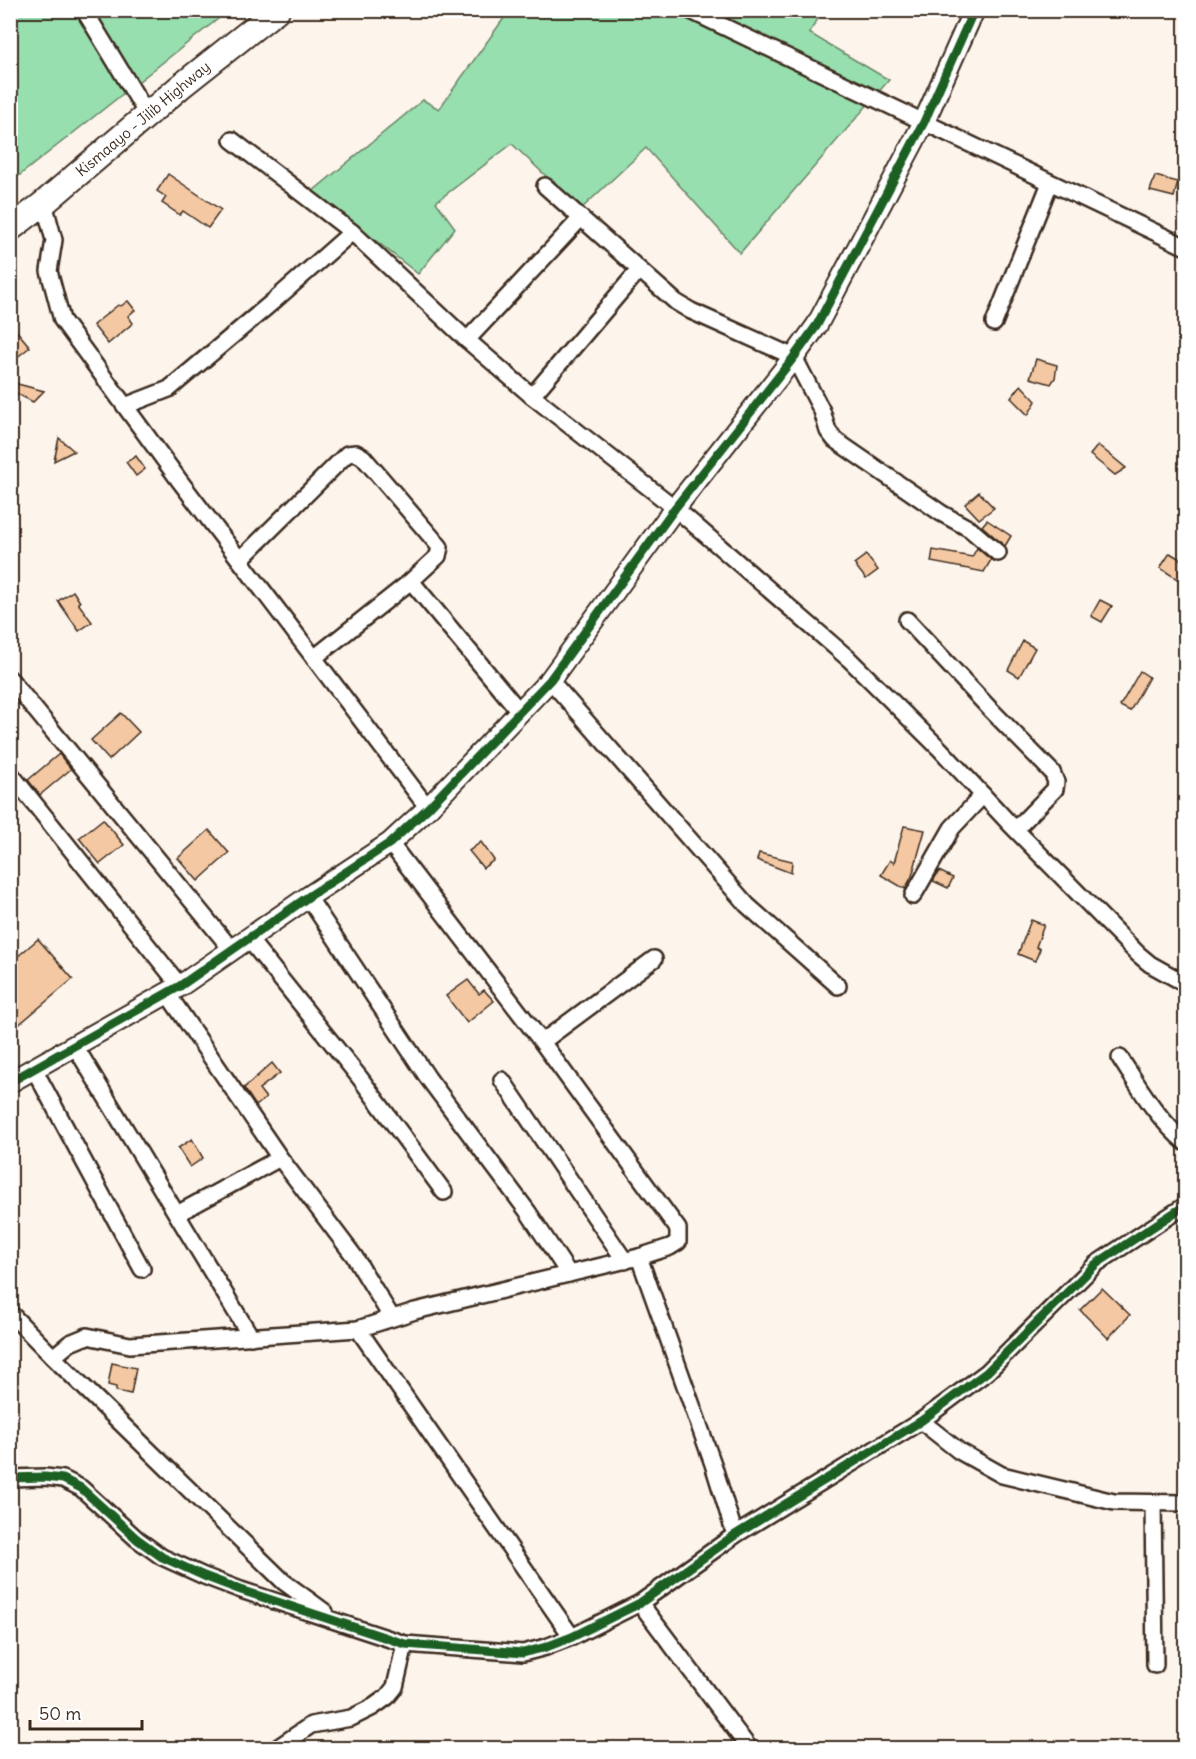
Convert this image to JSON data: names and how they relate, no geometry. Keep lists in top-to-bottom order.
{
  "streets": {
    "main road": ["Kismaayo - Jilib Highway"]
  },
  "scale_bar": "50 m"
}
